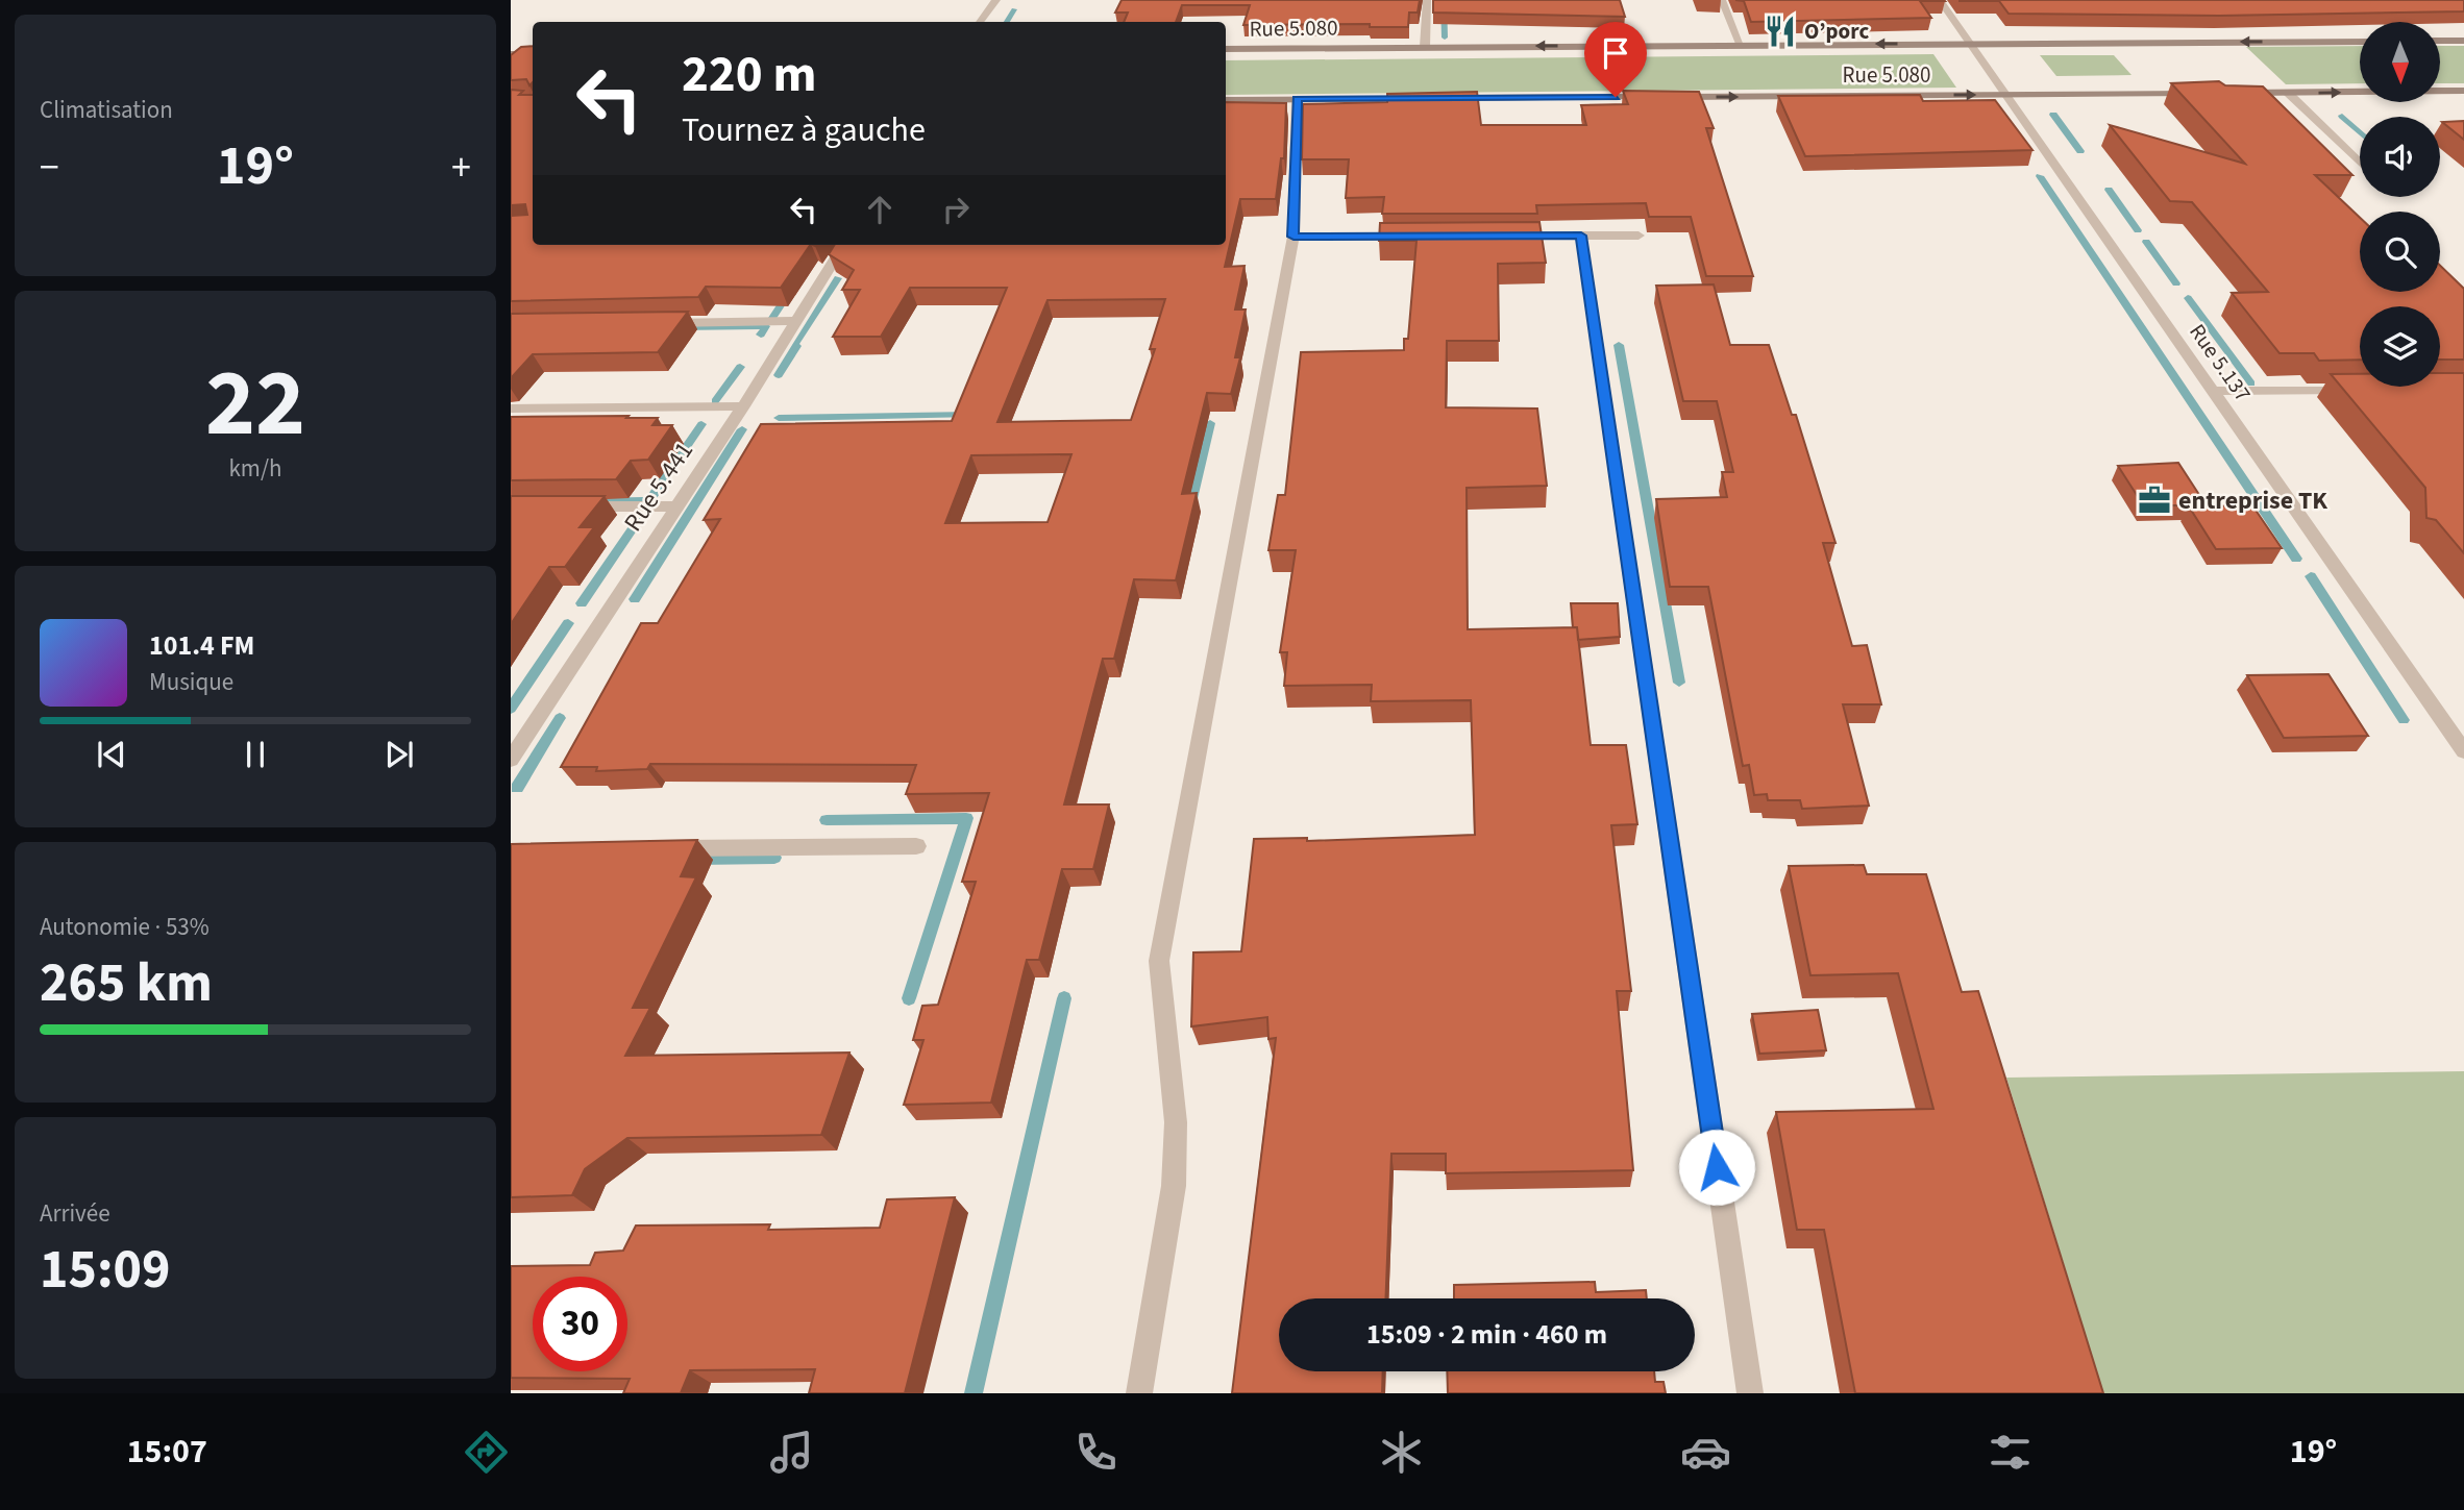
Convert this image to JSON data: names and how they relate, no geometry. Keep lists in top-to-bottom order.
{
  "streets": {
    "main road": ["Rue 5.080"],
    "street": ["Rue 5.137", "Rue 5.441"]
  },
  "crossings": [
    ["Rue 5.080", "Rue 5.137"]
  ],
  "places": {
    "restaurant": ["O’porc"],
    "office": ["entreprise TK"]
  },
  "north": "bottom",
  "page": {
    "tile": [
      "Climatisation",
      ["22", "km/h"],
      ["Autonomie · 53%", "265 km"],
      ["Arrivée", "15:09"]
    ],
    "turn": ["220 m", "Tournez à gauche"],
    "heat": ["−", "19°", "+"],
    "song": ["101.4 FM", "Musique"],
    "limit": "30",
    "trip": "15:09 · 2 min · 460 m",
    "tabs": ["15:07", "19°"]
  }
}
